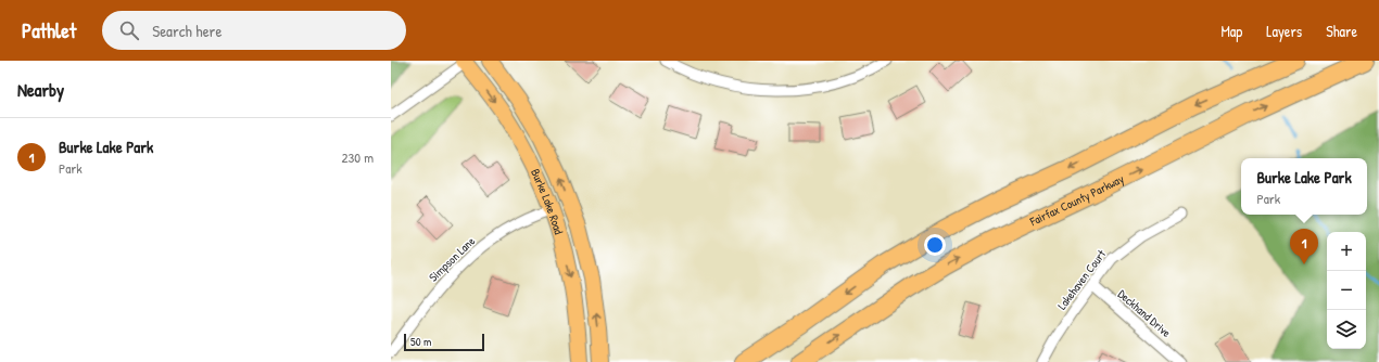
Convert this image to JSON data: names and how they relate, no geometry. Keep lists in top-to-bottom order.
{
  "streets": {
    "highway": ["Fairfax County Parkway"],
    "main road": ["Burke Lake Road"],
    "street": ["Simpson Lane", "Lakehaven Court", "Deckhand Drive"]
  },
  "crossings": [
    ["Burke Lake Road", "Simpson Lane"],
    ["Lakehaven Court", "Deckhand Drive"]
  ],
  "scale_bar": "50 m",
  "page": {
    "header": "Pathlet",
    "search": "Search here",
    "nav": ["Map", "Layers", "Share"],
    "heading": "Nearby",
    "list": [
      {
        "mark": "1",
        "name": "Burke Lake Park",
        "note": "Park",
        "value": "230 m"
      }
    ],
    "popup": ["Burke Lake Park", "Park"],
    "pins": "1",
    "map_buttons": ["+", "−"],
    "scale": "50 m"
  }
}
